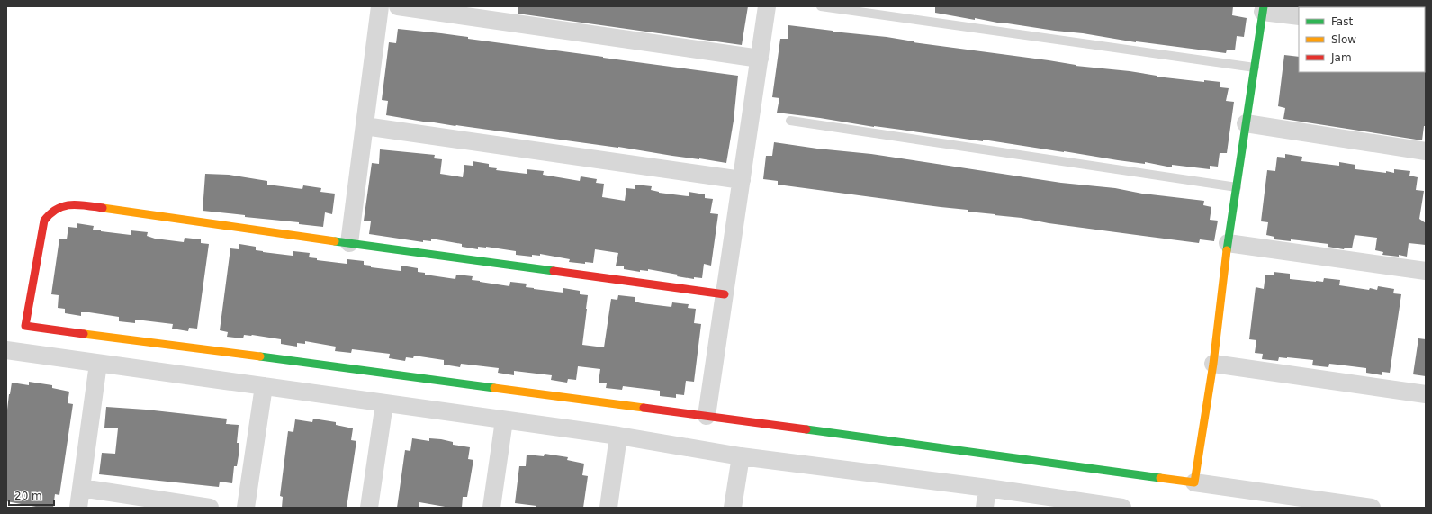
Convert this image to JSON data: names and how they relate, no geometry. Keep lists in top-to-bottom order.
{
  "legend": ["Fast", "Slow", "Jam"],
  "scale_bar": "20 m"
}
